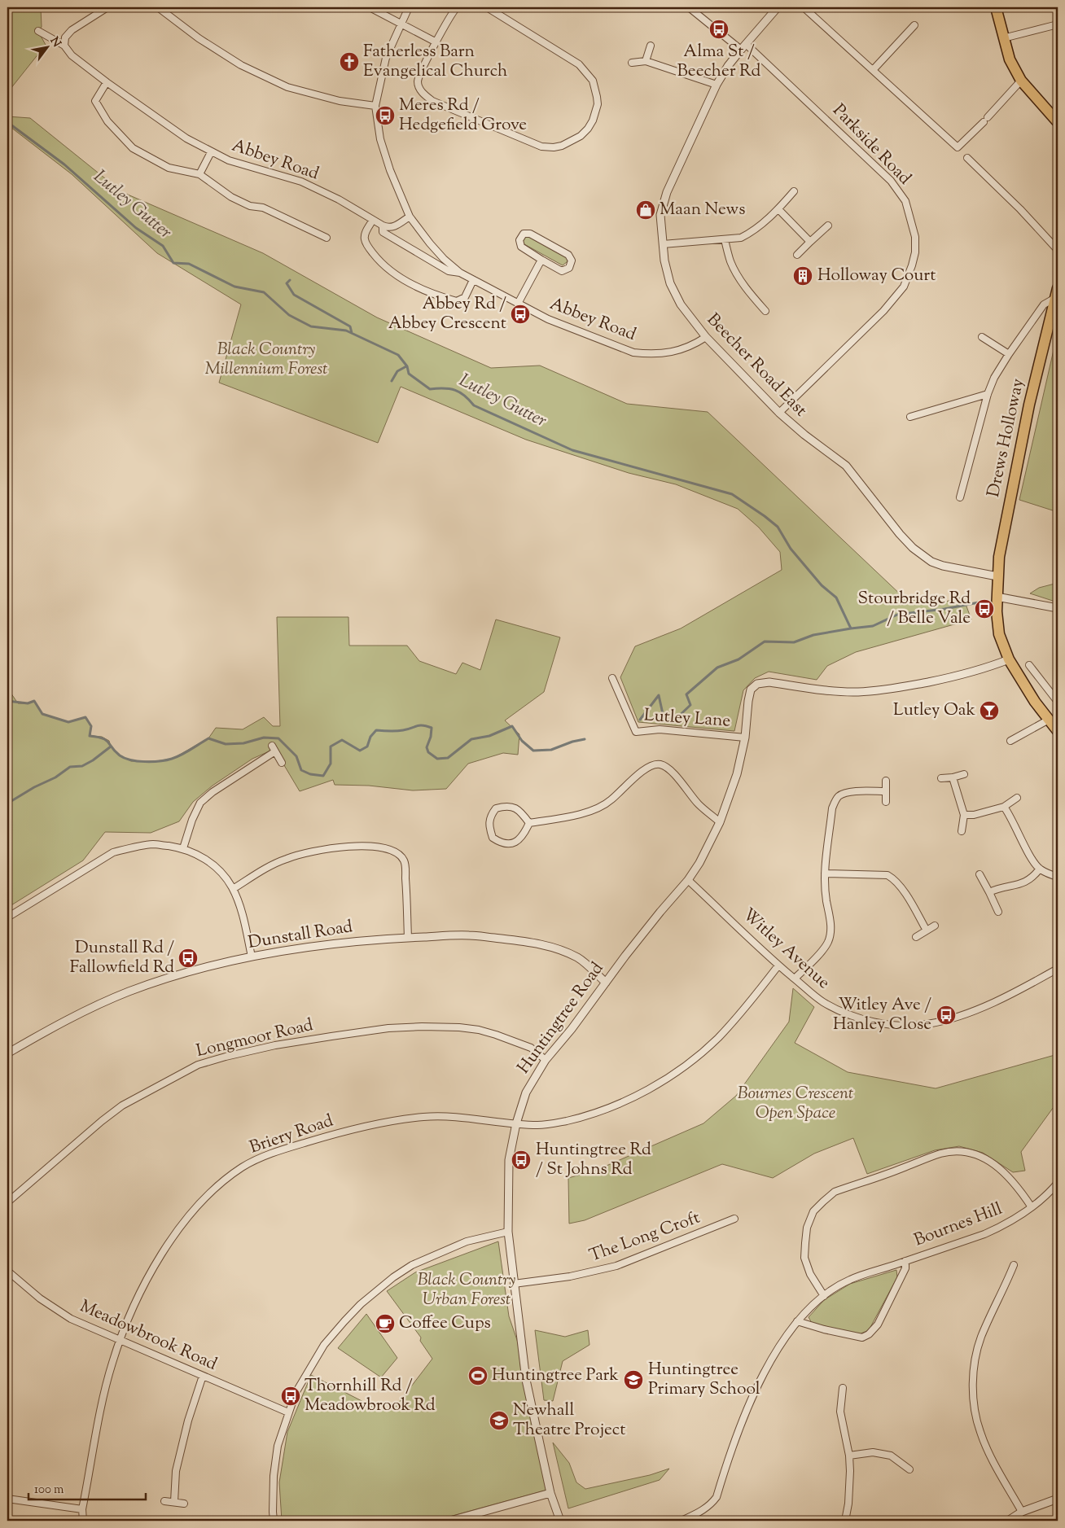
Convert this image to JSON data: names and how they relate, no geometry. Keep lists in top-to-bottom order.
{
  "streets": {
    "highway": ["Drews Holloway"],
    "street": [
      "Parkside Road",
      "Abbey Road",
      "Beecher Road East",
      "Lutley Lane",
      "Dunstall Road",
      "Witley Avenue",
      "Huntingtree Road",
      "Longmoor Road",
      "Briery Road",
      "Bournes Hill",
      "The Long Croft",
      "Meadowbrook Road"
    ]
  },
  "crossings": [
    ["Parkside Road", "Beecher Road East"],
    ["Abbey Road", "Beecher Road East"],
    ["Beecher Road East", "Drews Holloway"],
    ["Drews Holloway", "Huntingtree Road"],
    ["Lutley Lane", "Huntingtree Road"],
    ["Dunstall Road", "Huntingtree Road"],
    ["Witley Avenue", "Huntingtree Road"],
    ["Witley Avenue", "Briery Road"],
    ["Huntingtree Road", "Longmoor Road"],
    ["Huntingtree Road", "Briery Road"],
    ["Huntingtree Road", "The Long Croft"],
    ["Briery Road", "Meadowbrook Road"]
  ],
  "water": ["Lutley Gutter"],
  "parks": ["Black Country Millennium Forest", "Bournes Crescent Open Space", "Black Country Urban Forest"],
  "places": {
    "bus stop": [
      "Alma St / Beecher Rd",
      "Meres Rd / Hedgefield Grove",
      "Abbey Rd / Abbey Crescent",
      "Stourbridge Rd / Belle Vale",
      "Dunstall Rd / Fallowfield Rd",
      "Witley Ave / Hanley Close",
      "Huntingtree Rd / St Johns Rd",
      "Thornhill Rd / Meadowbrook Rd"
    ],
    "church": ["Fatherless Barn Evangelical Church"],
    "shop": ["Maan News"],
    "building": ["Holloway Court"],
    "bar": ["Lutley Oak"],
    "cafe": ["Coffee Cups"],
    "sports": ["Huntingtree Park"],
    "school or university": ["Huntingtree Primary School", "Newhall Theatre Project"]
  },
  "scale_bar": "100 m",
  "north": "top right"
}
